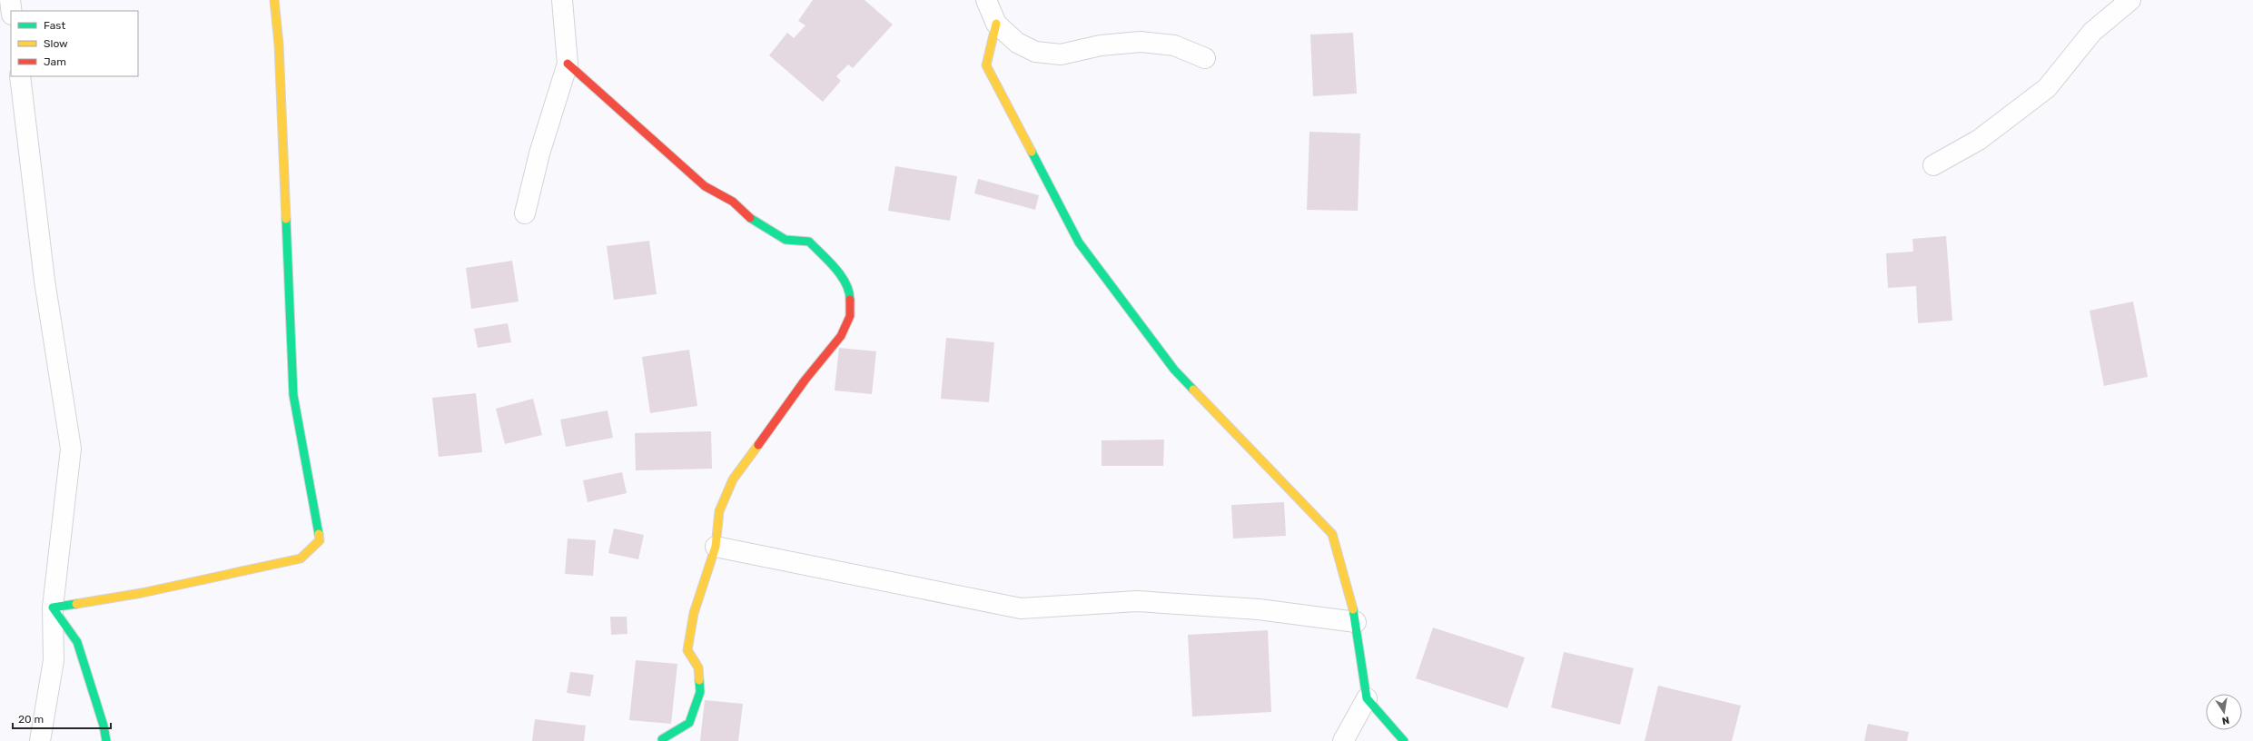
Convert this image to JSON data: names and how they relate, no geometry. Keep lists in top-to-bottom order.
{
  "legend": ["Fast", "Slow", "Jam"],
  "scale_bar": "20 m",
  "north": "bottom"
}
